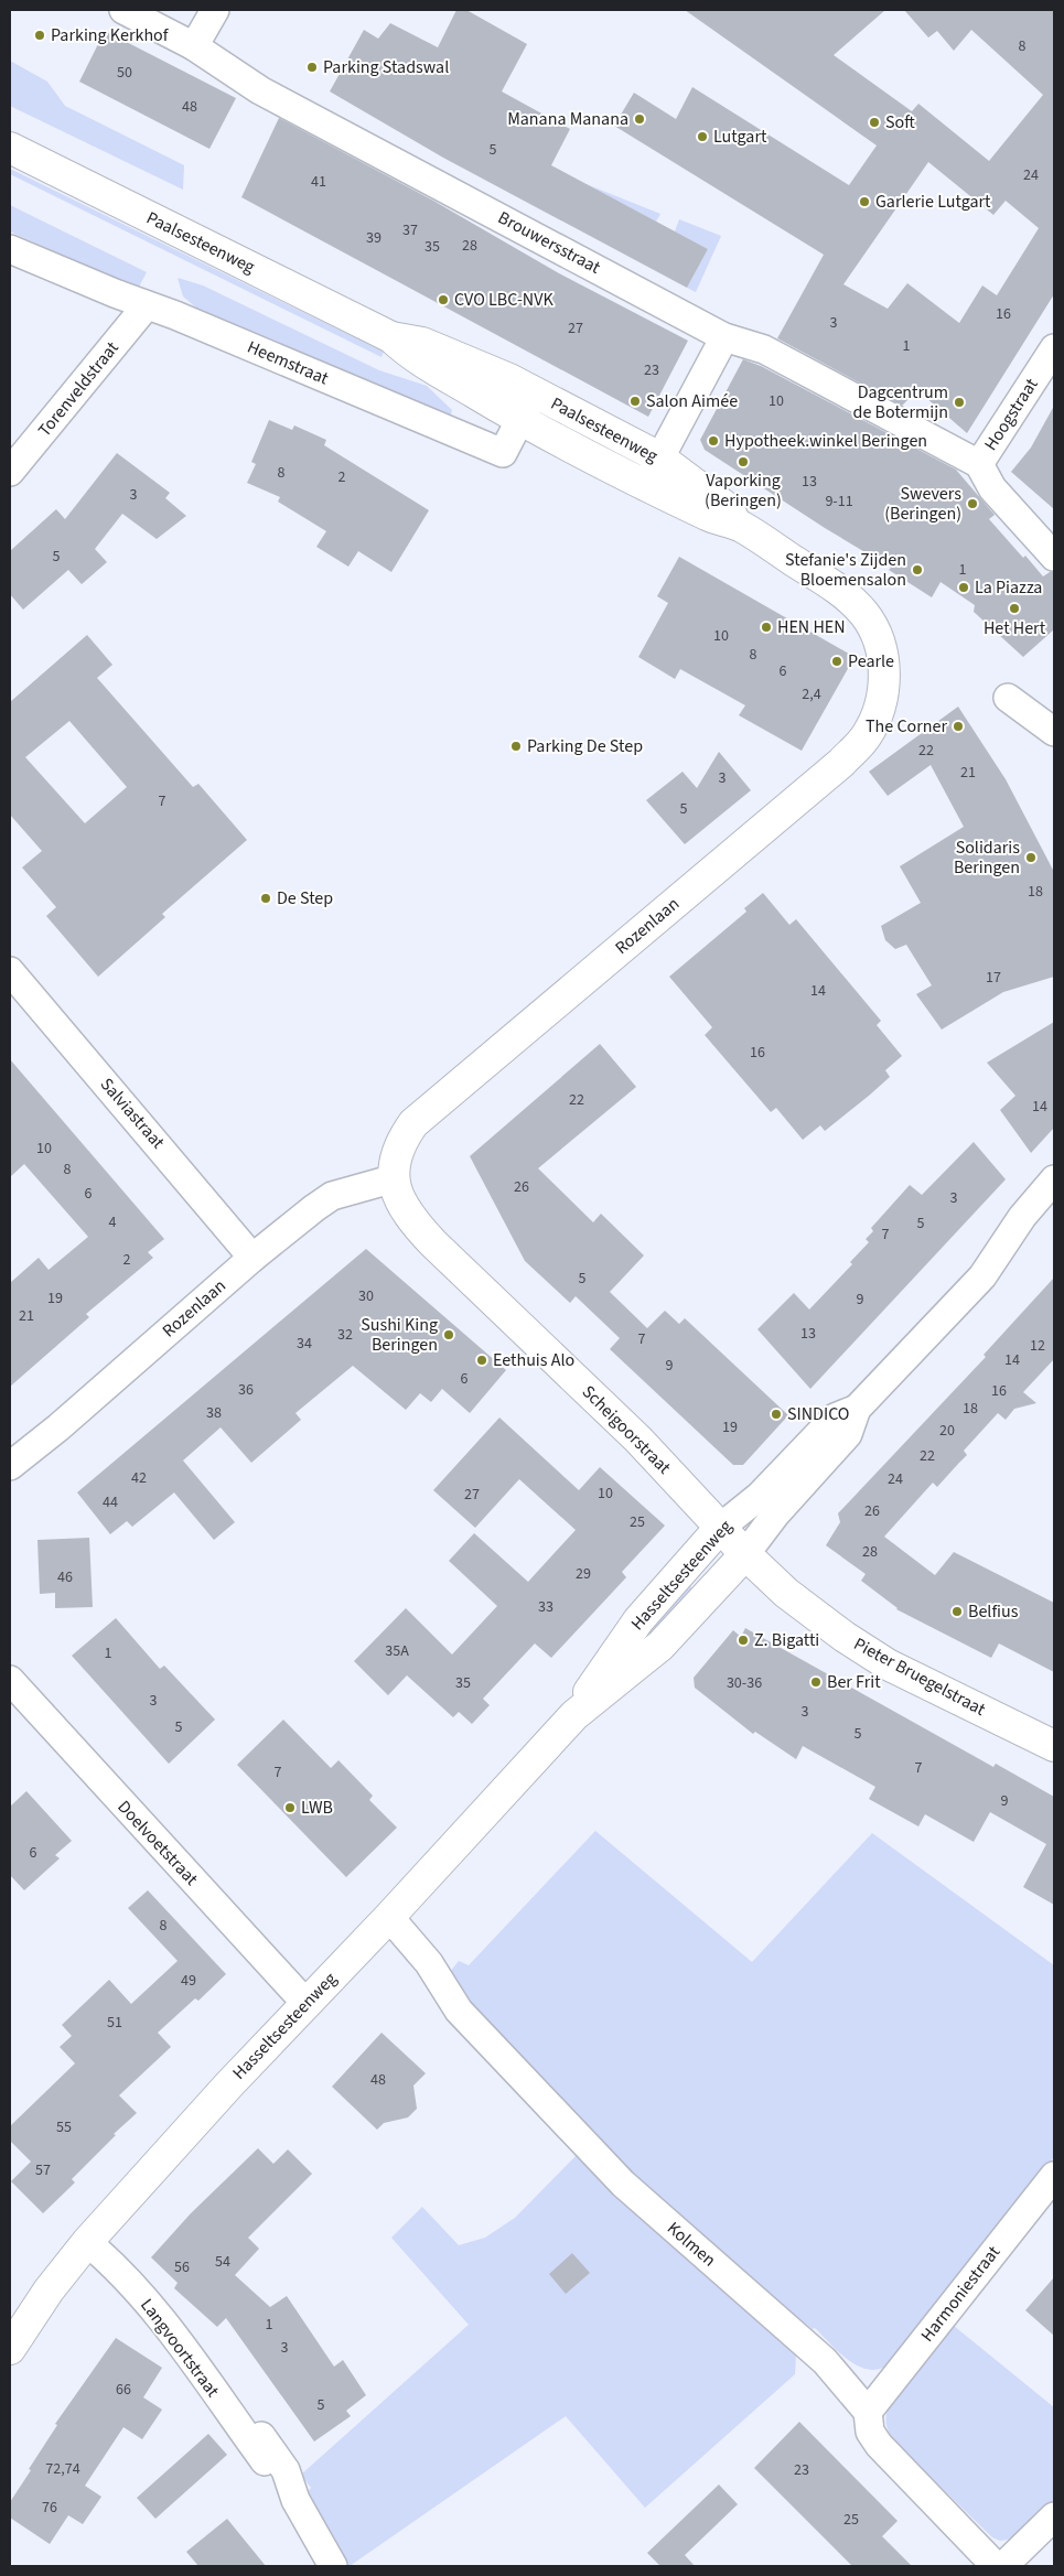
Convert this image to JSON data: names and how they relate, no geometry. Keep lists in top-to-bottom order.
{
  "streets": {
    "street": [
      "Paalsesteenweg",
      "Brouwersstraat",
      "Heemstraat",
      "Torenveldstraat",
      "Hoogstraat",
      "Rozenlaan",
      "Salviastraat",
      "Scheigoorstraat",
      "Hasseltsesteenweg",
      "Pieter Bruegelstraat",
      "Doelvoetstraat",
      "Kolmen",
      "Harmoniestraat",
      "Langvoortstraat"
    ]
  },
  "crossings": [
    ["Paalsesteenweg", "Heemstraat"],
    ["Paalsesteenweg", "Rozenlaan"],
    ["Brouwersstraat", "Hoogstraat"],
    ["Heemstraat", "Torenveldstraat"],
    ["Rozenlaan", "Salviastraat"],
    ["Rozenlaan", "Scheigoorstraat"],
    ["Scheigoorstraat", "Hasseltsesteenweg"],
    ["Scheigoorstraat", "Pieter Bruegelstraat"],
    ["Hasseltsesteenweg", "Pieter Bruegelstraat"],
    ["Hasseltsesteenweg", "Doelvoetstraat"],
    ["Hasseltsesteenweg", "Kolmen"],
    ["Hasseltsesteenweg", "Langvoortstraat"],
    ["Kolmen", "Harmoniestraat"]
  ],
  "places": [
    "Parking Kerkhof",
    "Parking Stadswal",
    "Manana Manana",
    "Soft",
    "Lutgart",
    "Garlerie Lutgart",
    "CVO LBC-NVK",
    "Salon Aimée",
    "Dagcentrum de Botermijn",
    "Hypotheek.winkel Beringen",
    "Vaporking (Beringen)",
    "Swevers (Beringen)",
    "Stefanie's Zijden Bloemensalon",
    "La Piazza",
    "Het Hert",
    "HEN HEN",
    "Pearle",
    "The Corner",
    "Parking De Step",
    "Solidaris Beringen",
    "De Step",
    "Sushi King Beringen",
    "Eethuis Alo",
    "SINDICO",
    "Belfius",
    "Z. Bigatti",
    "Ber Frit",
    "LWB"
  ],
  "house_numbers": [
    "8",
    "50",
    "48",
    "5",
    "24",
    "41",
    "37",
    "39",
    "28",
    "35",
    "16",
    "3",
    "27",
    "1",
    "23",
    "10",
    "8",
    "2",
    "13",
    "3",
    "9-11",
    "5",
    "1",
    "10",
    "8",
    "6",
    "2,4",
    "22",
    "21",
    "3",
    "7",
    "5",
    "18",
    "17",
    "14",
    "16",
    "22",
    "14",
    "10",
    "8",
    "26",
    "6",
    "3",
    "4",
    "5",
    "7",
    "2",
    "5",
    "30",
    "19",
    "9",
    "21",
    "13",
    "32",
    "7",
    "34",
    "12",
    "14",
    "9",
    "6",
    "36",
    "16",
    "18",
    "38",
    "19",
    "20",
    "22",
    "42",
    "24",
    "10",
    "27",
    "44",
    "26",
    "25",
    "28",
    "29",
    "46",
    "33",
    "35A",
    "1",
    "35",
    "30-36",
    "3",
    "3",
    "5",
    "5",
    "7",
    "7",
    "9",
    "6",
    "8",
    "49",
    "51",
    "48",
    "55",
    "57",
    "54",
    "56",
    "1",
    "3",
    "66",
    "5",
    "72,74",
    "23",
    "76",
    "25"
  ]
}
